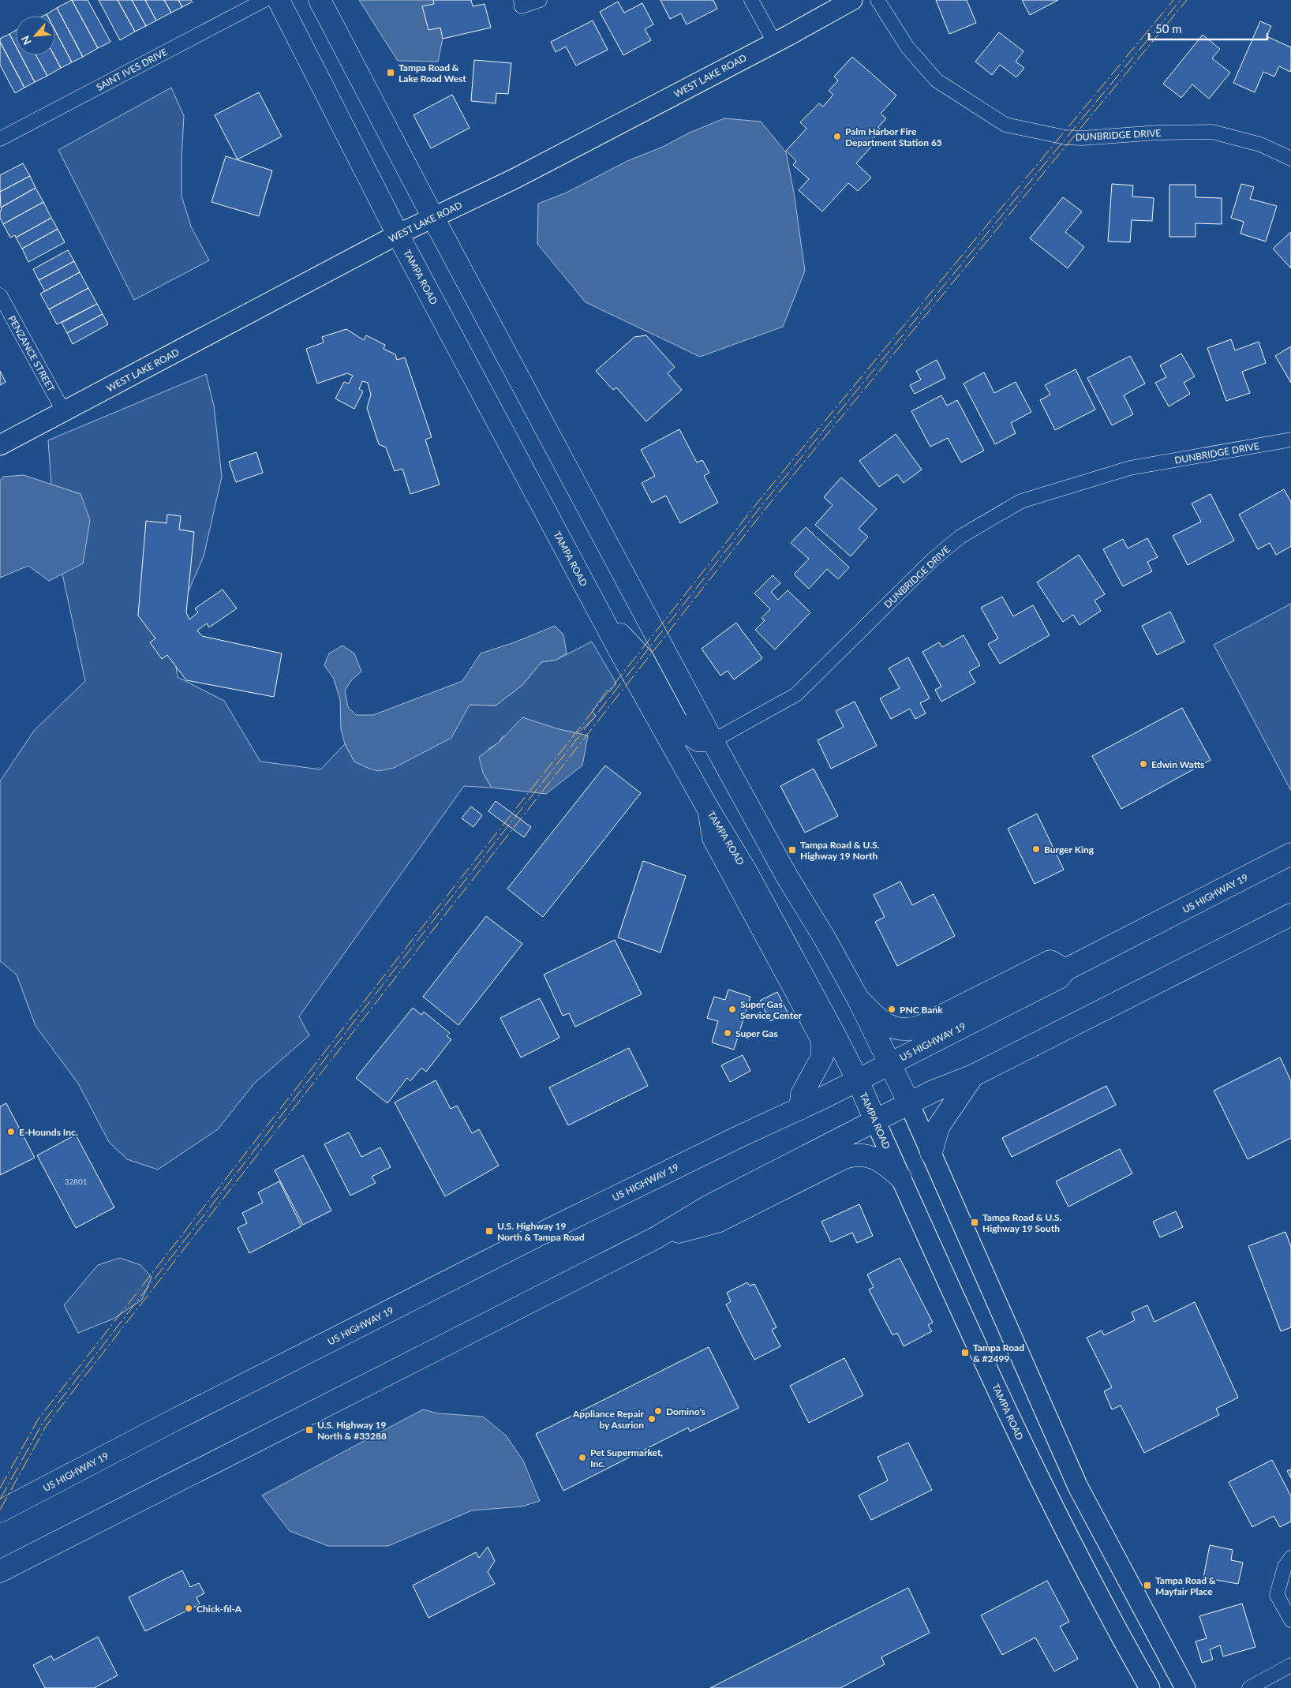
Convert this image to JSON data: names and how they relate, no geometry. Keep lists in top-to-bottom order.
{
  "streets": {
    "main road": ["WEST LAKE ROAD", "TAMPA ROAD", "US HIGHWAY 19"],
    "street": ["SAINT IVES DRIVE", "DUNBRIDGE DRIVE", "PENZANCE STREET"]
  },
  "crossings": [
    ["WEST LAKE ROAD", "TAMPA ROAD"],
    ["WEST LAKE ROAD", "PENZANCE STREET"],
    ["TAMPA ROAD", "US HIGHWAY 19"]
  ],
  "places": {
    "transit": [
      "Tampa Road & Lake Road West",
      "Tampa Road & U.S. Highway 19 North",
      "Tampa Road & U.S. Highway 19 South",
      "U.S. Highway 19 North & Tampa Road",
      "Tampa Road & #2499",
      "U.S. Highway 19 North & #33288",
      "Tampa Road & Mayfair Place"
    ],
    "other": [
      "Palm Harbor Fire Department Station 65",
      "Edwin Watts",
      "Burger King",
      "Super Gas Service Center",
      "PNC Bank",
      "Super Gas",
      "E-Hounds Inc.",
      "Domino's",
      "Appliance Repair by Asurion",
      "Pet Supermarket, Inc.",
      "Chick-fil-A"
    ]
  },
  "house_numbers": ["32801"],
  "scale_bar": "50 m",
  "north": "bottom left"
}
